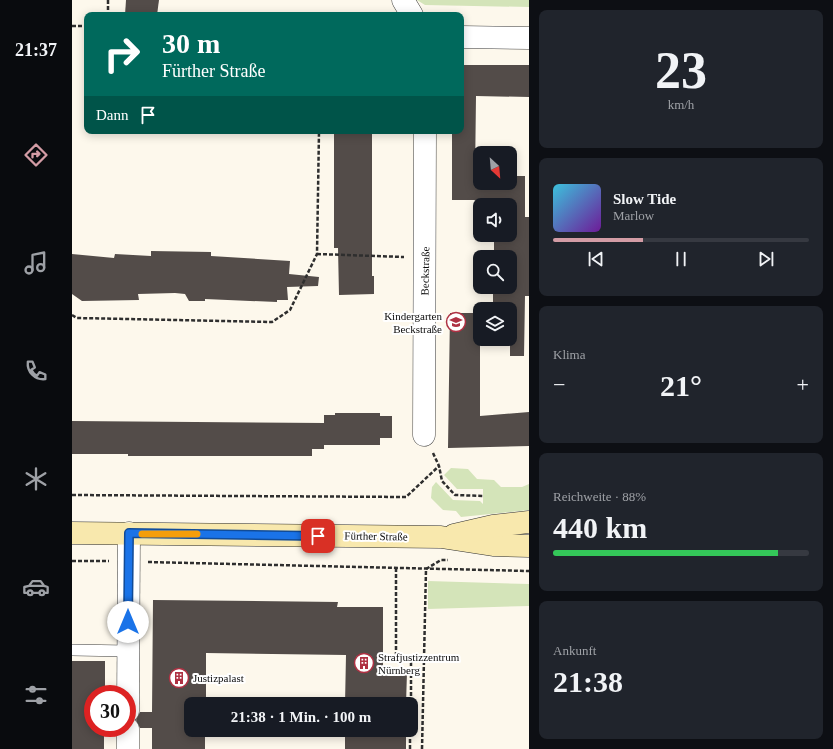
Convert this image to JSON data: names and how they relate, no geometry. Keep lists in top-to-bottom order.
{
  "streets": {
    "main road": ["Fürther Straße"],
    "street": ["Beckstraße"]
  },
  "places": {
    "school or university": ["Kindergarten Beckstraße"],
    "building": ["Strafjustizzentrum Nürnberg", "Justizpalast"]
  },
  "north": "bottom right",
  "page": {
    "tabs": "21:37",
    "tile": [
      ["23", "km/h"],
      "Klima",
      ["Reichweite · 88%", "440 km"],
      ["Ankunft", "21:38"]
    ],
    "turn": ["30 m", "Fürther Straße"],
    "then": "Dann",
    "song": ["Slow Tide", "Marlow"],
    "heat": ["−", "21°", "+"],
    "limit": "30",
    "trip": "21:38 · 1 Min. · 100 m"
  }
}
